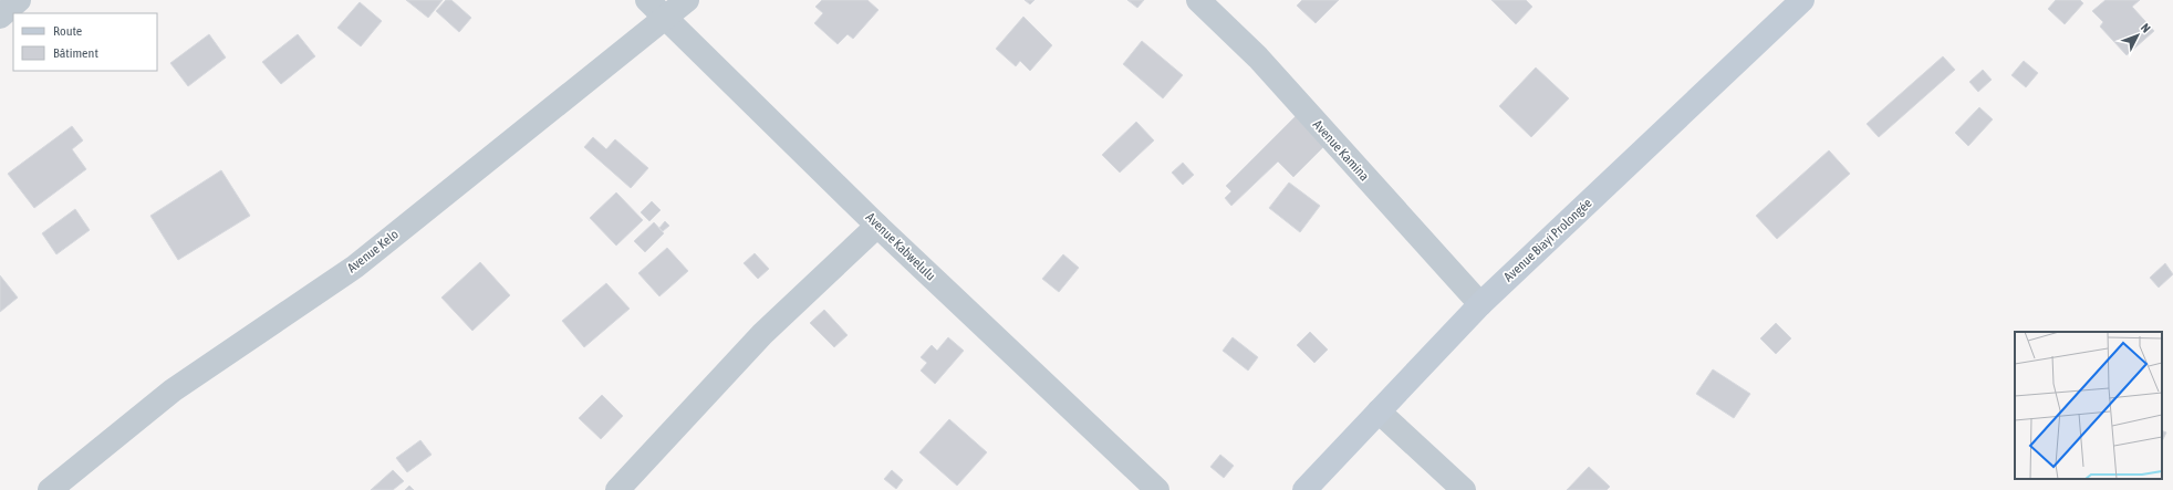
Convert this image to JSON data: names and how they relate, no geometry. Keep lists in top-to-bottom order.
{
  "streets": {
    "street": [
      "Avenue Kamina",
      "Avenue Biayi Prolongée",
      "Avenue Kabwelulu",
      "Avenue Kelo"
    ]
  },
  "crossings": [
    ["Avenue Kamina", "Avenue Biayi Prolongée"],
    ["Avenue Kabwelulu", "Avenue Kelo"]
  ],
  "legend": ["Route", "Bâtiment"],
  "north": "top right"
}
